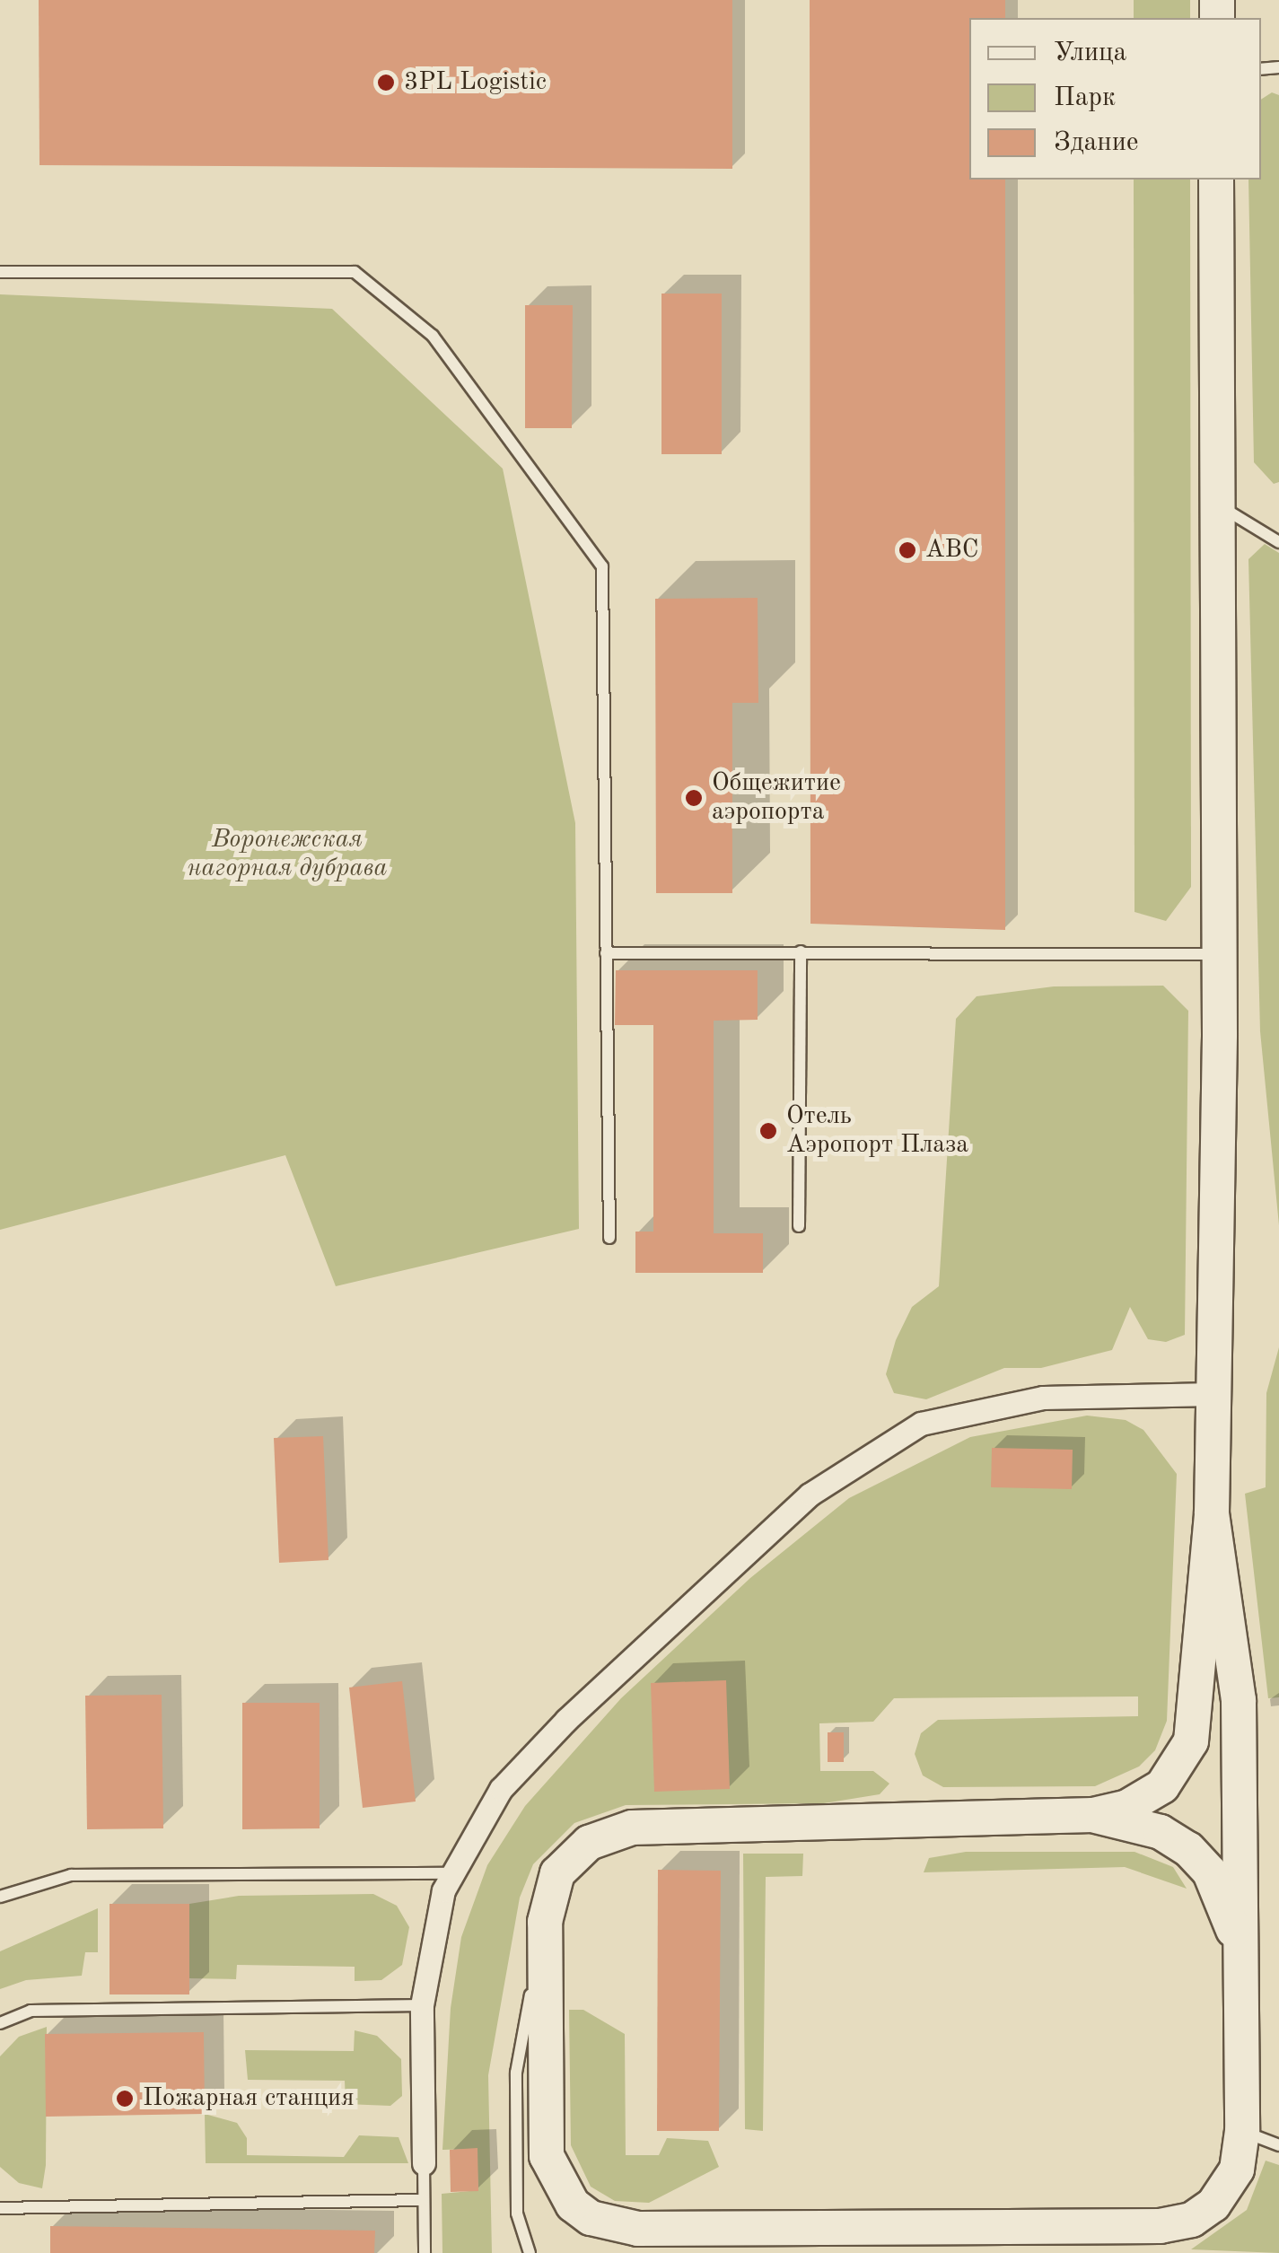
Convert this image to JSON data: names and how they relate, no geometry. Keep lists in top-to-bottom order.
{
  "parks": ["Воронежская нагорная дубрава"],
  "places": [
    "3PL Logistic",
    "ABC",
    "Общежитие аэропорта",
    "Отель Аэропорт Плаза",
    "Пожарная станция"
  ],
  "legend": ["Улица", "Парк", "Здание"]
}
